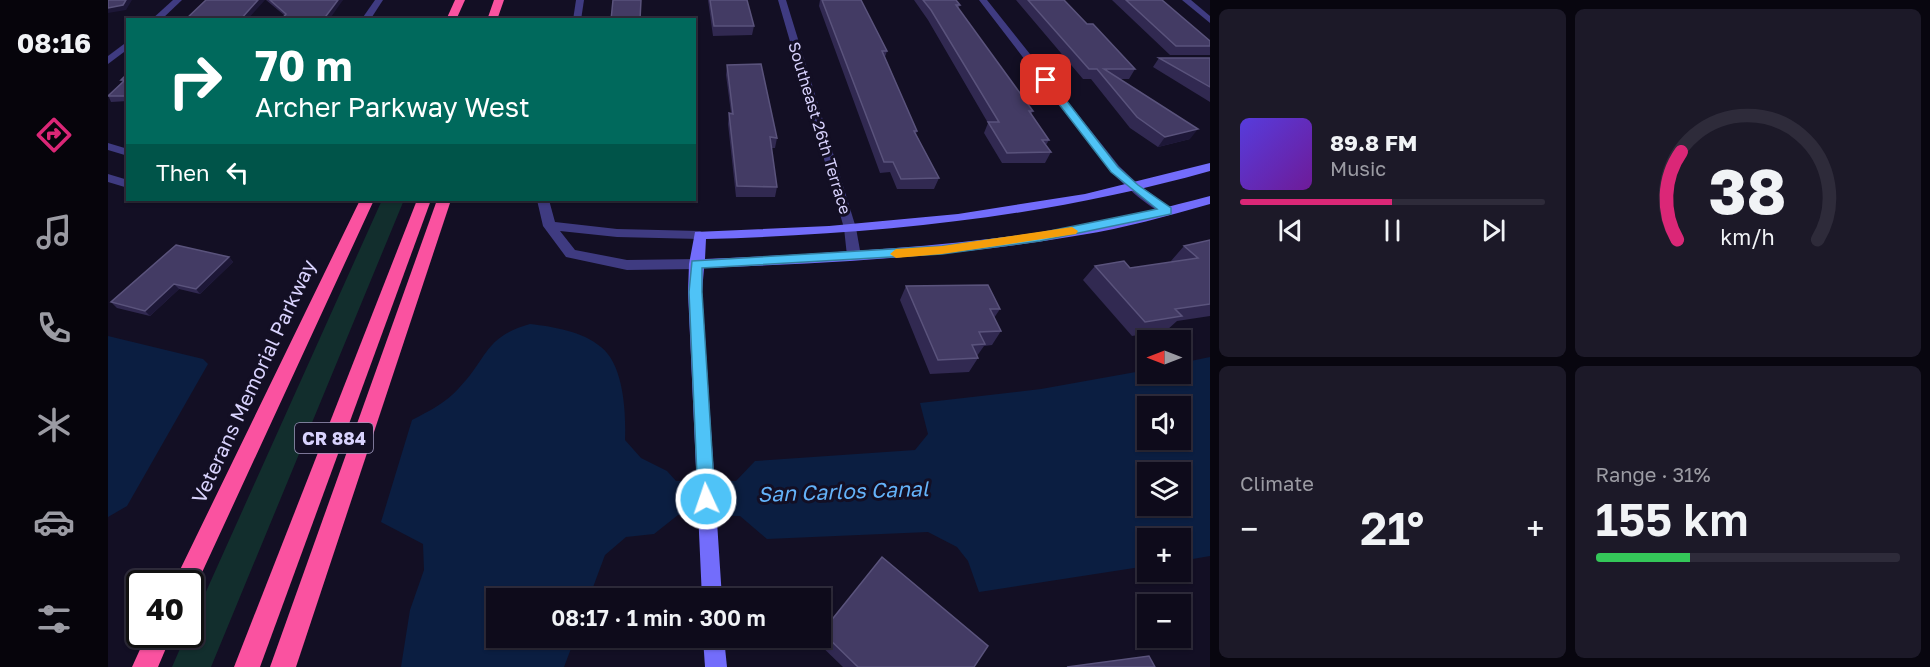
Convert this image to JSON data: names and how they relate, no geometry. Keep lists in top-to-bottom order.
{
  "streets": {
    "highway": ["Veterans Memorial Parkway", "CR 884"],
    "street": ["Southeast 26th Terrace"]
  },
  "water": ["San Carlos Canal"],
  "north": "left",
  "page": {
    "tabs": "08:16",
    "turn": ["70 m", "Archer Parkway West"],
    "song": ["89.8 FM", "Music"],
    "then": "Then",
    "map_buttons": ["+", "−"],
    "tile": [
      "Climate",
      ["Range · 31%", "155 km"]
    ],
    "heat": ["−", "21°", "+"],
    "limit": "40",
    "trip": "08:17 · 1 min · 300 m",
    "gauge": ["38", "km/h"]
  }
}
